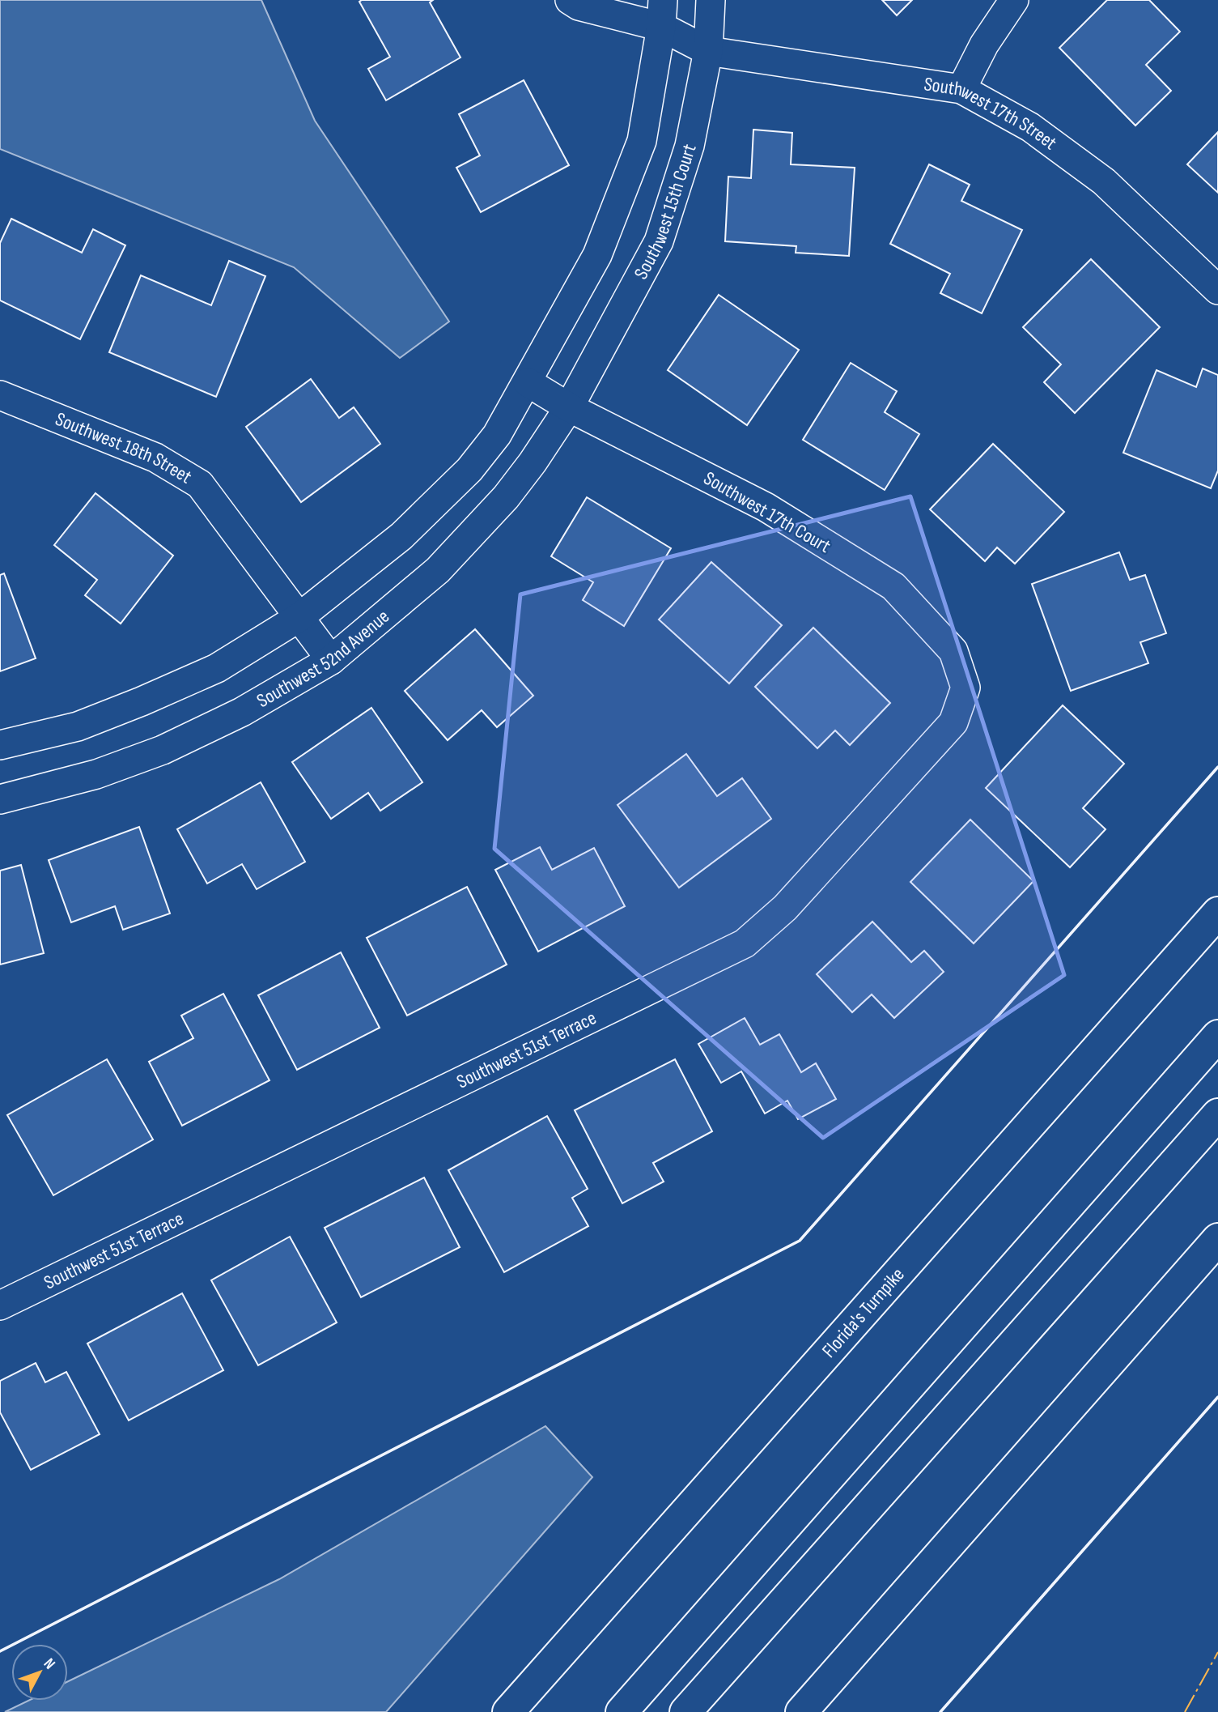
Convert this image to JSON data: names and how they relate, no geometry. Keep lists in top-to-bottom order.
{
  "streets": {
    "highway": ["Florida's Turnpike"],
    "street": [
      "Southwest 17th Street",
      "Southwest 15th Court",
      "Southwest 18th Street",
      "Southwest 17th Court",
      "Southwest 52nd Avenue",
      "Southwest 51st Terrace"
    ]
  },
  "crossings": [
    ["Southwest 17th Street", "Southwest 15th Court"],
    ["Southwest 15th Court", "Southwest 17th Court"],
    ["Southwest 15th Court", "Southwest 52nd Avenue"],
    ["Southwest 18th Street", "Southwest 52nd Avenue"],
    ["Southwest 17th Court", "Southwest 52nd Avenue"],
    ["Southwest 17th Court", "Southwest 51st Terrace"]
  ],
  "north": "top right"
}
